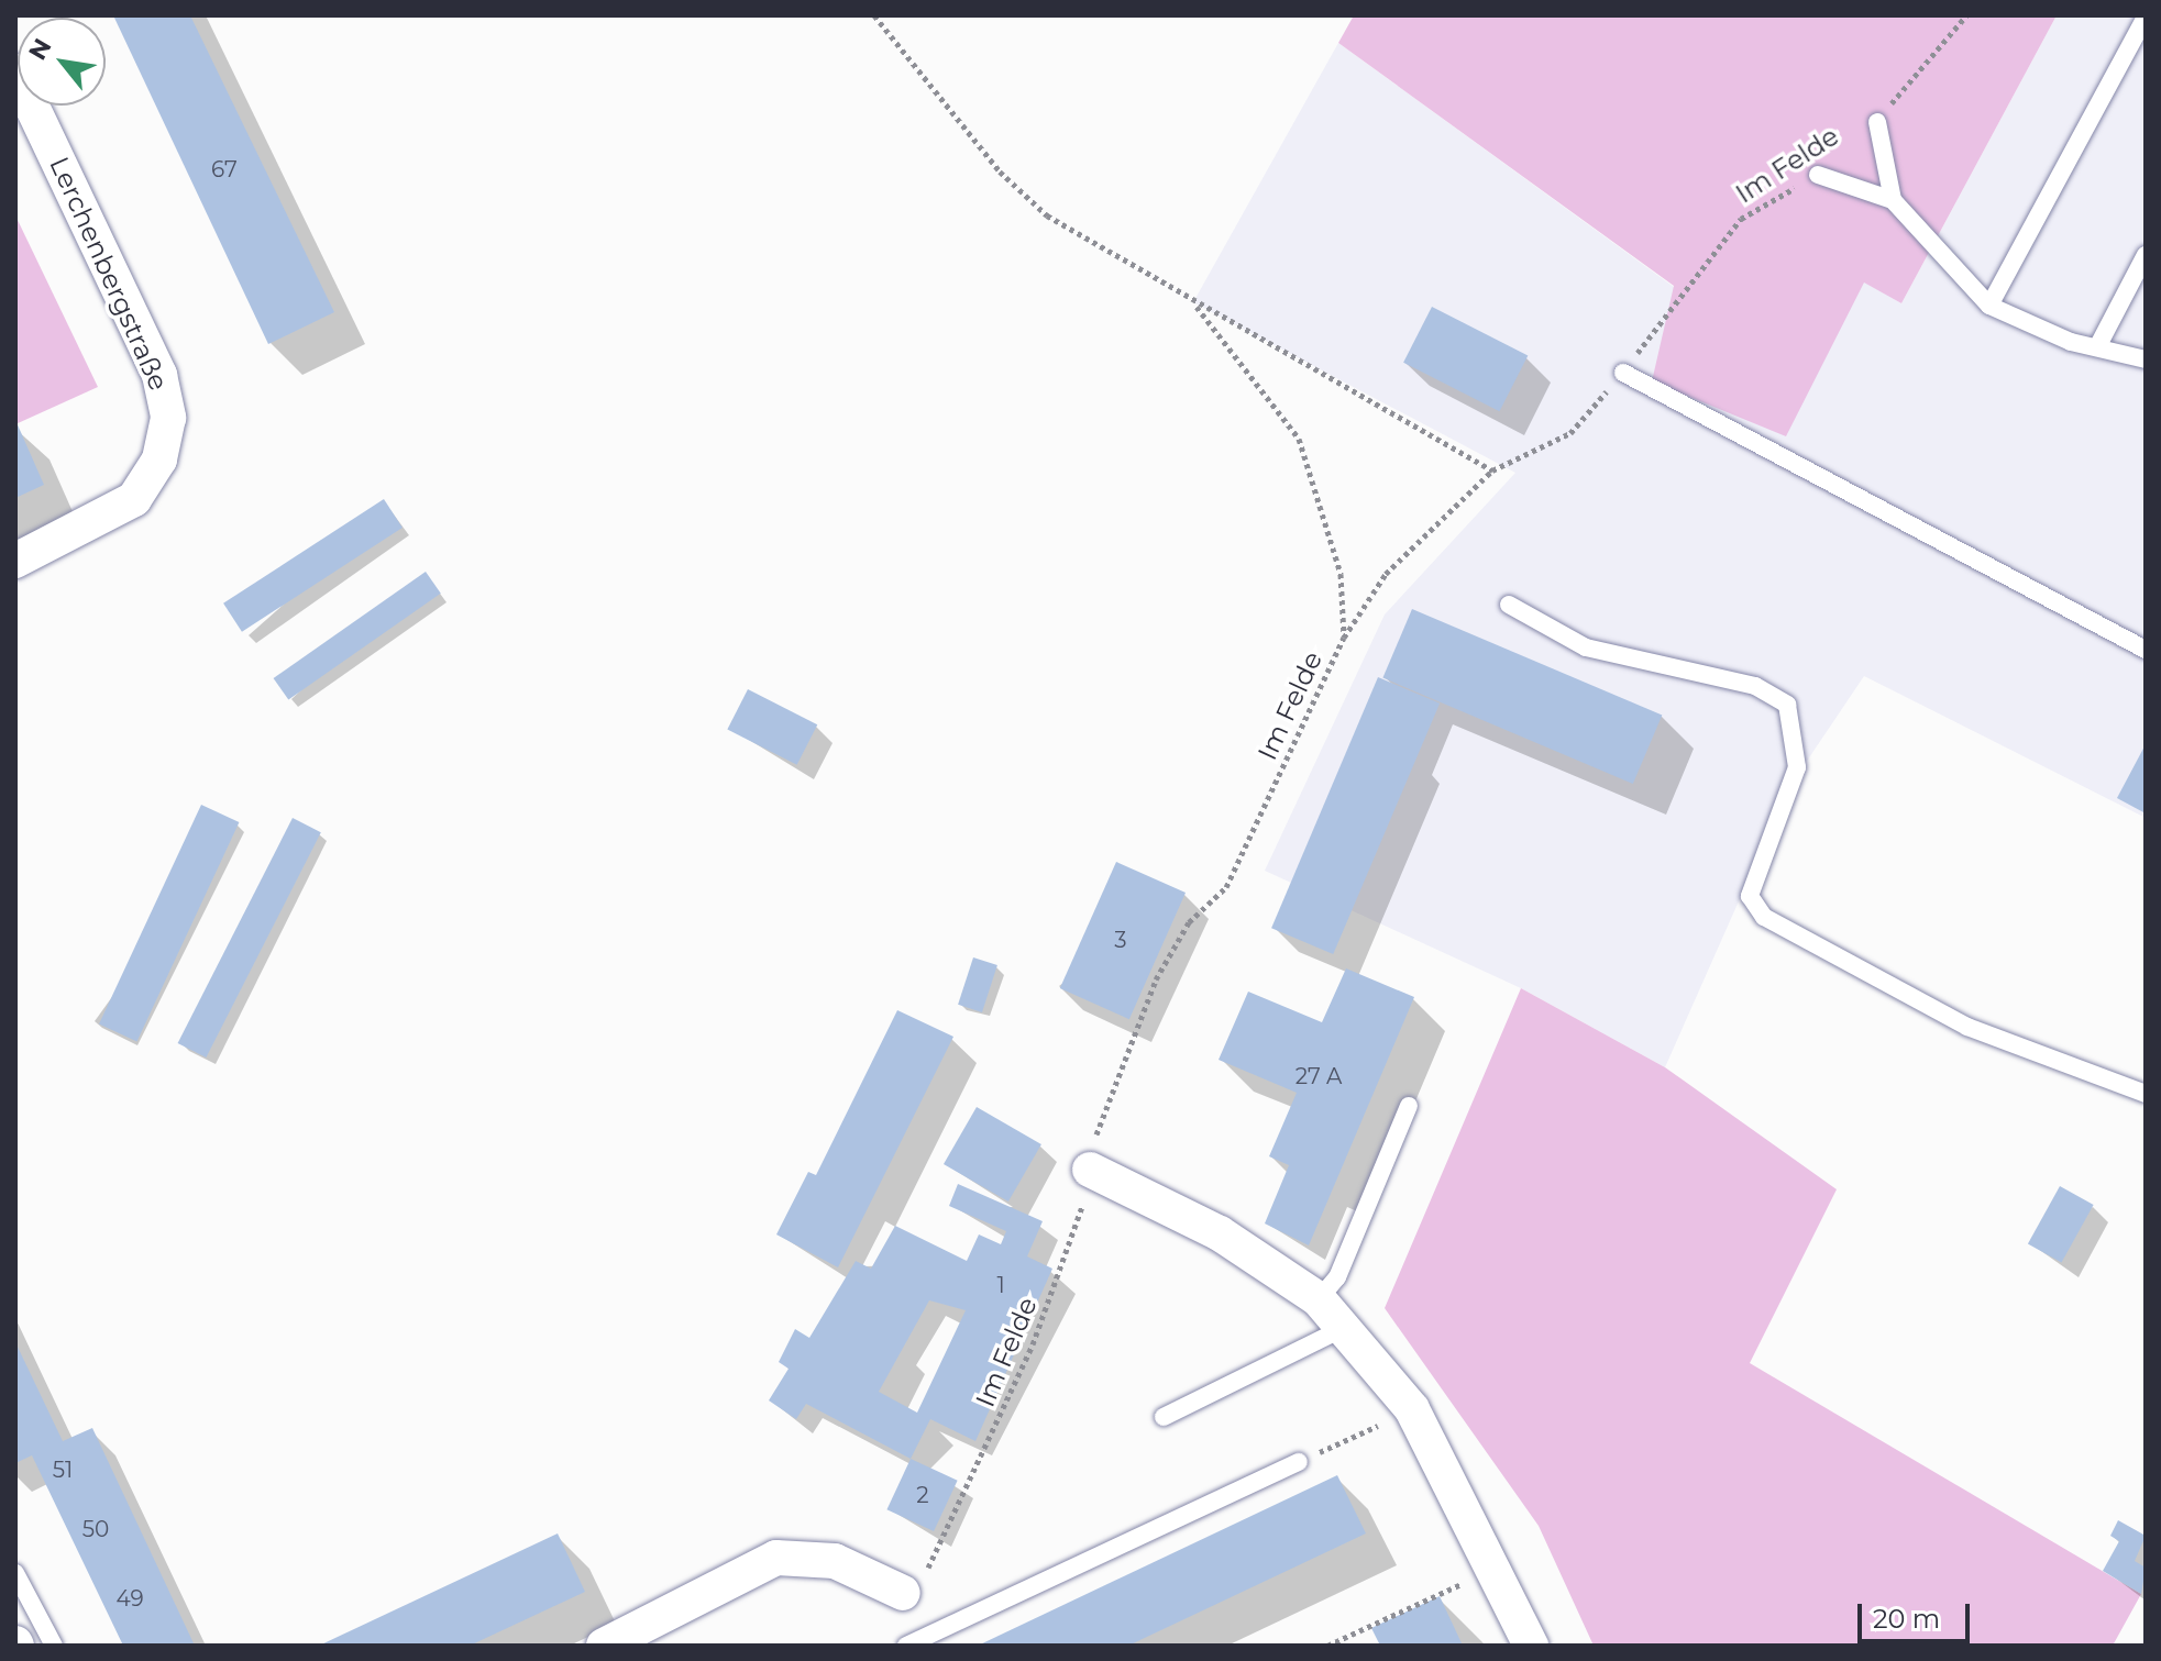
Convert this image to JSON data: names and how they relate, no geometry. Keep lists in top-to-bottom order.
{
  "streets": {
    "street": ["Lerchenbergstraße"],
    "path": ["Im Felde"]
  },
  "house_numbers": [
    "67",
    "3",
    "27 A",
    "1",
    "51",
    "2",
    "50",
    "49"
  ],
  "scale_bar": "20 m",
  "north": "top left"
}
